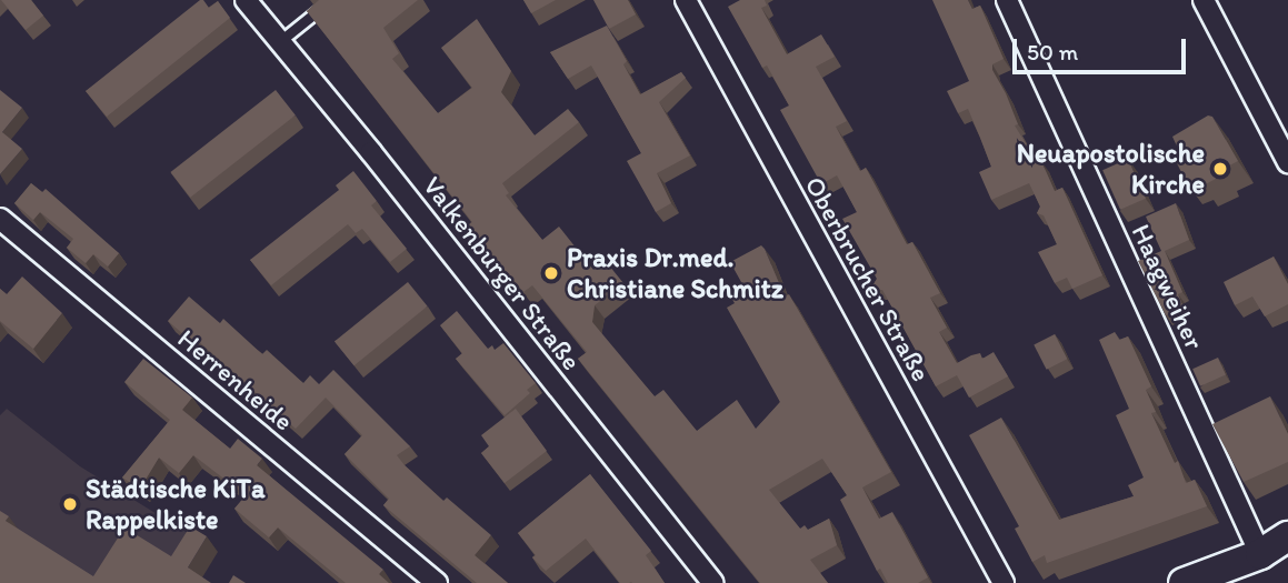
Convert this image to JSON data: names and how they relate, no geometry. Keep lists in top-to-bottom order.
{
  "streets": {
    "street": [
      "Valkenburger Straße",
      "Oberbrucher Straße",
      "Haagweiher",
      "Herrenheide"
    ]
  },
  "places": ["Neuapostolische Kirche", "Praxis Dr.med. Christiane Schmitz", "Städtische KiTa Rappelkiste"],
  "scale_bar": "50 m"
}
